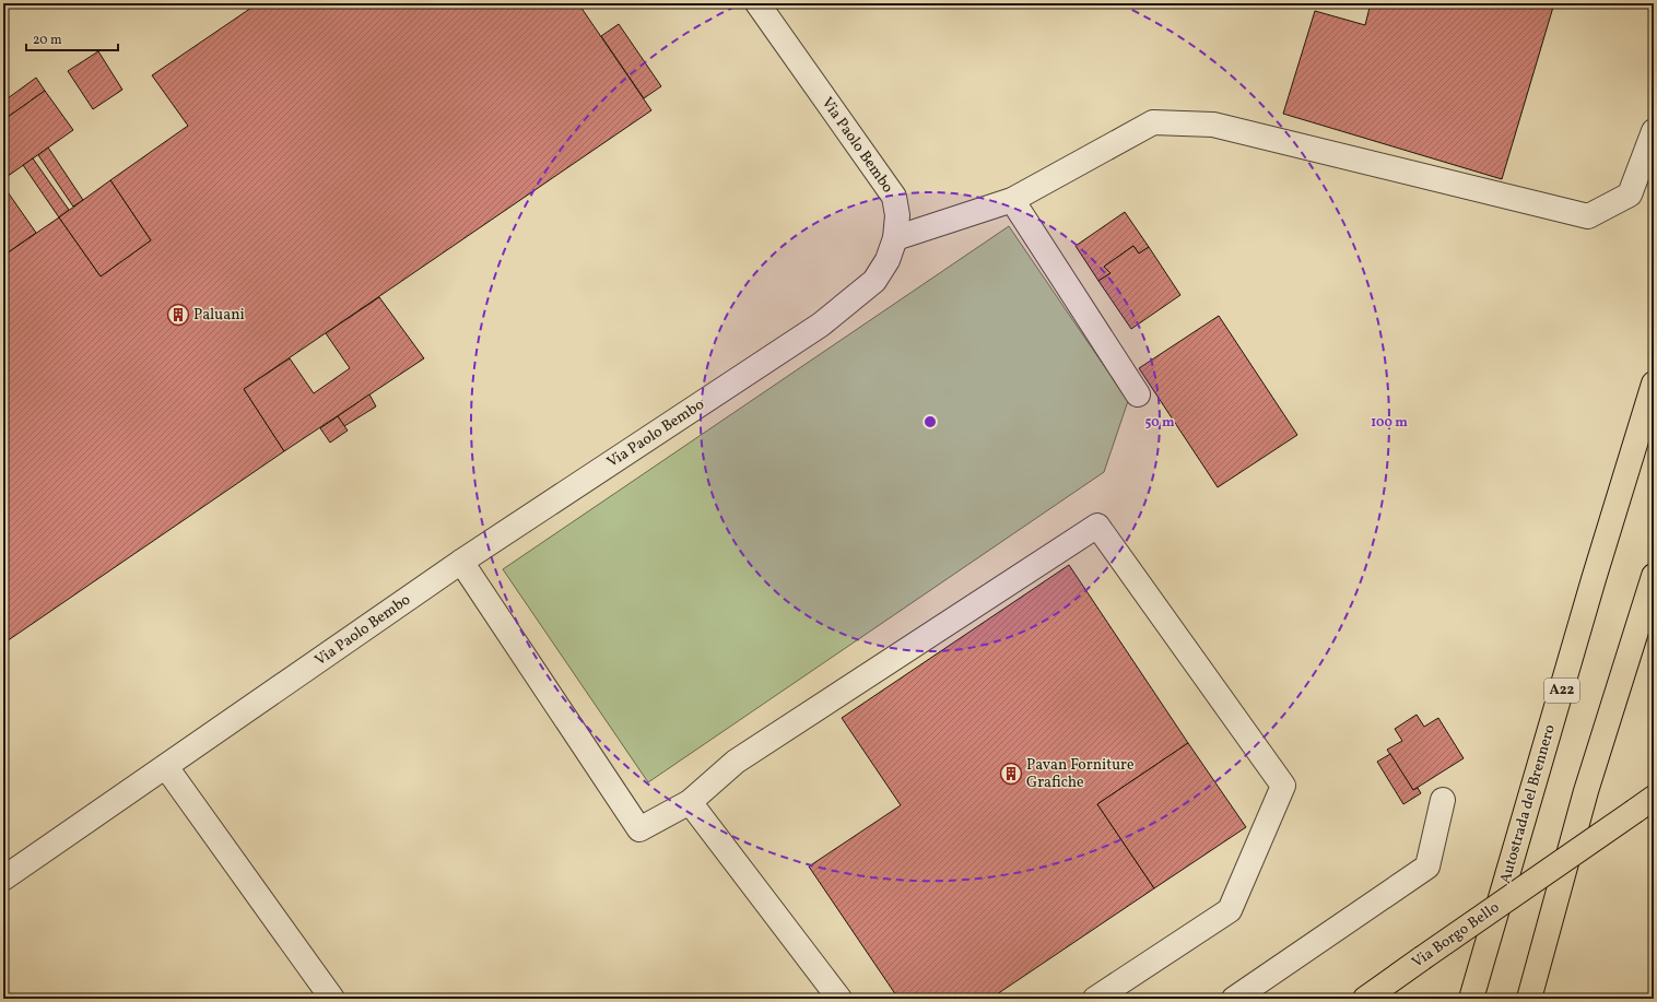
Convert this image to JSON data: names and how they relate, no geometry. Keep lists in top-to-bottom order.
{
  "streets": {
    "main road": ["A22", "Autostrada del Brennero", "Via Borgo Bello"],
    "street": ["Via Paolo Bembo"]
  },
  "places": {
    "building": ["Paluani", "Pavan Forniture Grafiche"]
  },
  "scale_bar": "20 m",
  "rings": ["50 m", "100 m"]
}
